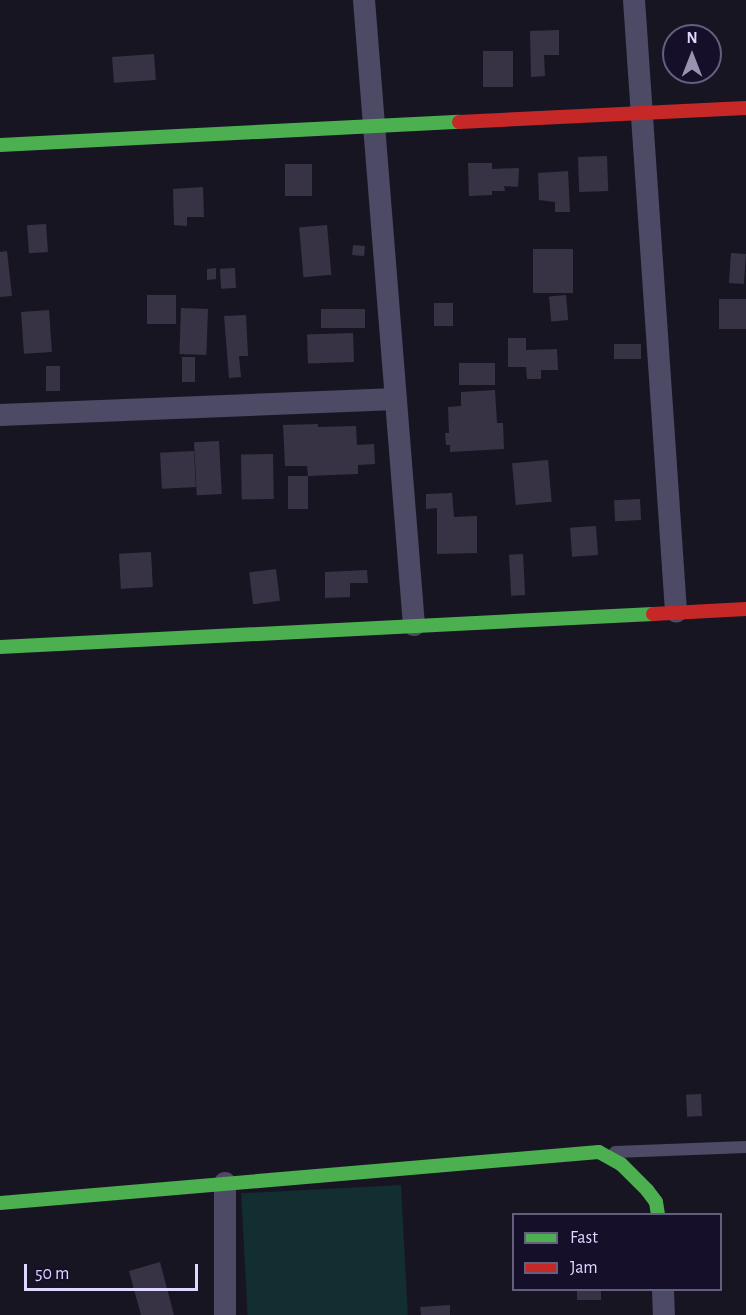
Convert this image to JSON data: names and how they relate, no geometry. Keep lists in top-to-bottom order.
{
  "legend": ["Fast", "Jam"],
  "scale_bar": "50 m",
  "north": "top"
}
